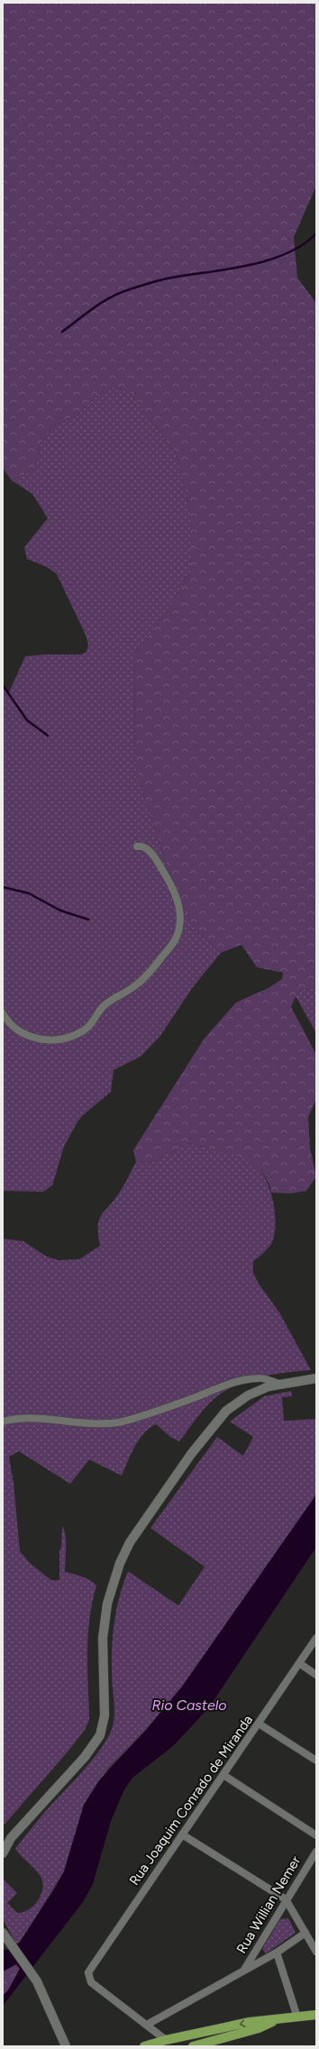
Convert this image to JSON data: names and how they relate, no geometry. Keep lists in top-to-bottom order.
{
  "streets": {
    "street": ["Rua Joaquim Conrado de Miranda", "Rua Willian Nemer"]
  },
  "water": ["Rio Castelo"]
}
